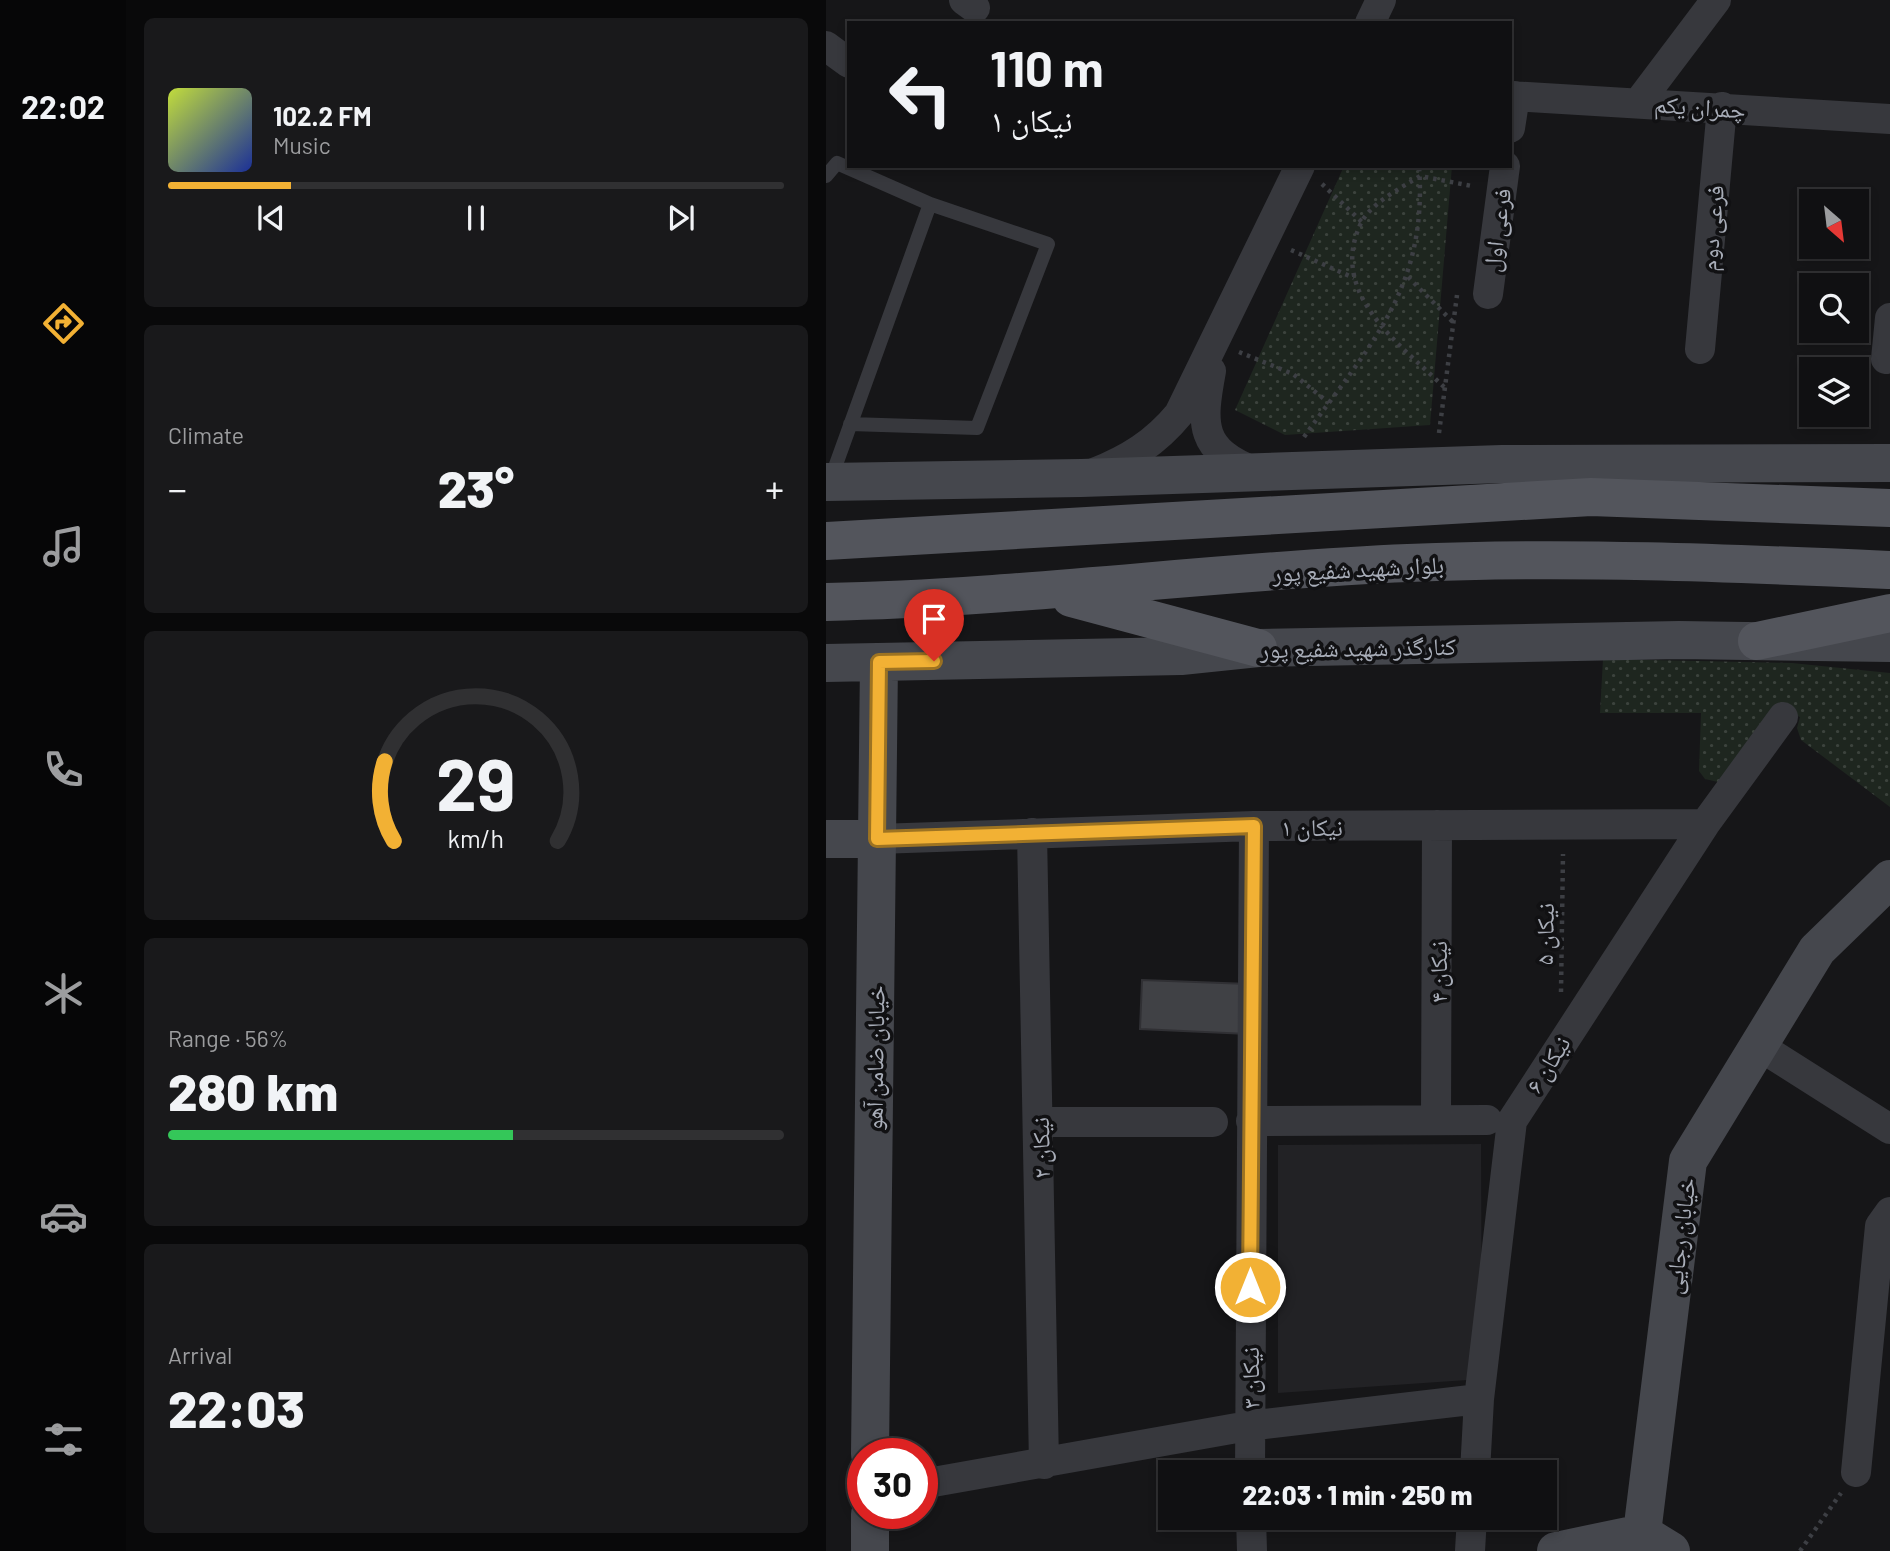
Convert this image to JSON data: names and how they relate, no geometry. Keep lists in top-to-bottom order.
{
  "streets": {
    "main road": [
      "بلوار شهید شفیع پور",
      "کنارگذر شهید شفیع پور",
      "خیابان ضامن آهو",
      "خیابان رجایی"
    ],
    "street": [
      "چمران یکم",
      "فرعی دوم",
      "فرعی اول",
      "نیکان ۱",
      "نیکان ۴",
      "نیکان ۶",
      "نیکان ۲",
      "نیکان ۳"
    ],
    "path": ["نیکان ۵"]
  },
  "crossings": [
    ["چمران یکم", "فرعی دوم"],
    ["کنارگذر شهید شفیع پور", "خیابان ضامن آهو"],
    ["نیکان ۱", "نیکان ۵"],
    ["نیکان ۱", "نیکان ۴"],
    ["نیکان ۱", "خیابان ضامن آهو"],
    ["نیکان ۱", "نیکان ۶"],
    ["نیکان ۱", "نیکان ۲"],
    ["نیکان ۱", "نیکان ۳"],
    ["نیکان ۵", "نیکان ۶"]
  ],
  "north": "bottom right",
  "page": {
    "tabs": "22:02",
    "turn": ["110 m", "نیکان ۱"],
    "song": ["102.2 FM", "Music"],
    "tile": [
      "Climate",
      ["Range · 56%", "280 km"],
      ["Arrival", "22:03"]
    ],
    "heat": ["−", "23°", "+"],
    "limit": "30",
    "trip": "22:03 · 1 min · 250 m",
    "gauge": ["29", "km/h"]
  }
}
